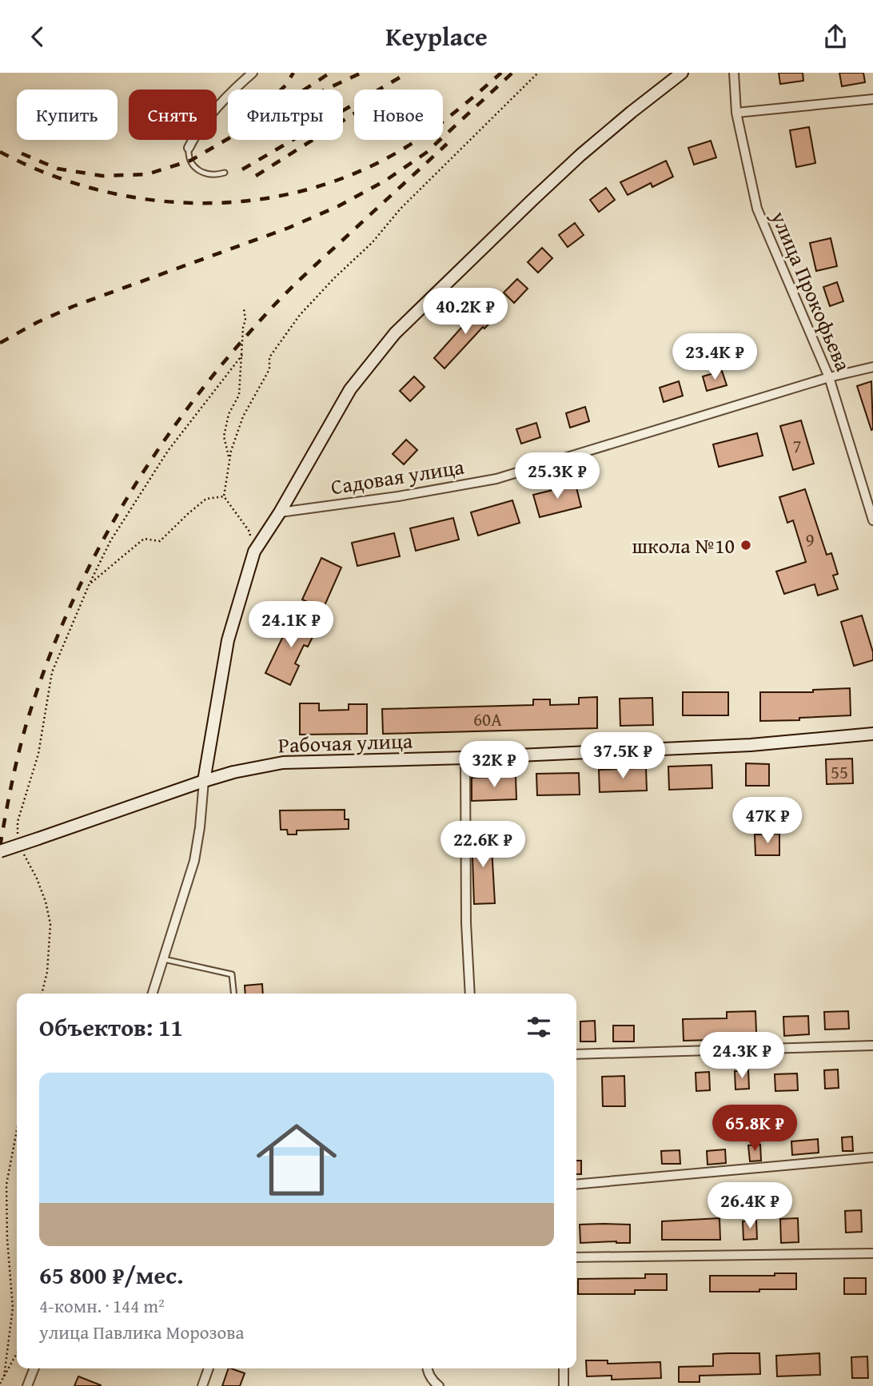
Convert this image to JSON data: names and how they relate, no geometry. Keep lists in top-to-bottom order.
{
  "streets": {
    "street": ["улица Прокофьева", "Садовая улица", "Рабочая улица"]
  },
  "crossings": [
    ["улица Прокофьева", "Садовая улица"]
  ],
  "places": ["школа №10"],
  "house_numbers": [
    "7",
    "9",
    "60А",
    "55"
  ],
  "page": {
    "header": "Keyplace",
    "chip": [
      "Купить",
      "Снять",
      "Фильтры",
      "Новое"
    ],
    "price": [
      "40.2K ₽",
      "23.4K ₽",
      "25.3K ₽",
      "24.1K ₽",
      "37.5K ₽",
      "32K ₽",
      "47K ₽",
      "22.6K ₽",
      "24.3K ₽",
      "65.8K ₽",
      "26.4K ₽"
    ],
    "heading": "Объектов: 11",
    "list": [
      {
        "name": "65 800 ₽/мес.",
        "note": "4-комн. · 144 m² · улица Павлика Морозова"
      }
    ]
  }
}
